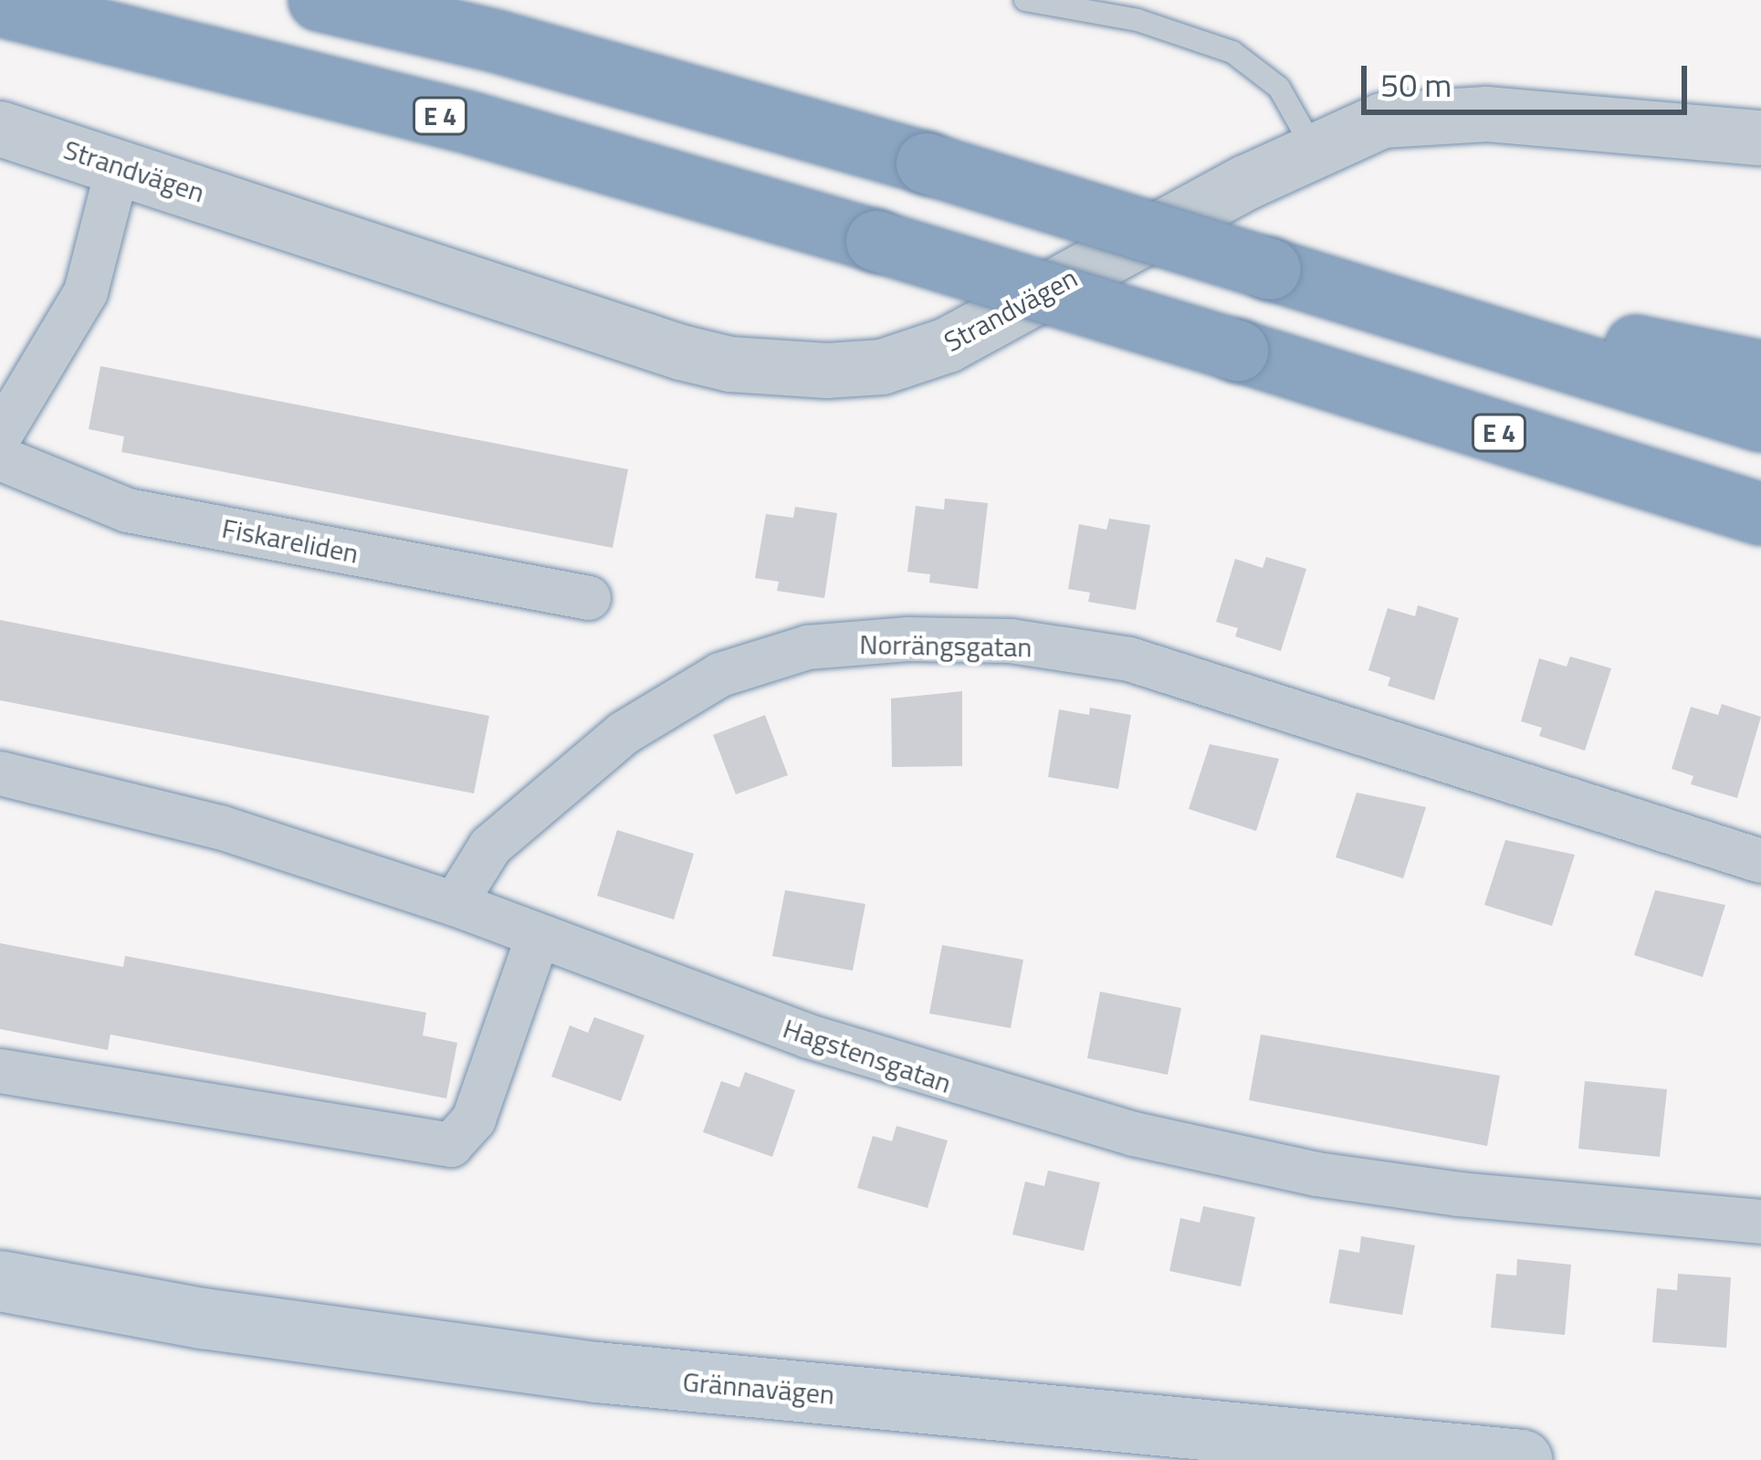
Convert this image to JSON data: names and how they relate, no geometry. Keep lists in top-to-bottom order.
{
  "streets": {
    "highway": ["E 4"],
    "main road": ["Grännavägen"],
    "street": [
      "Strandvägen",
      "Fiskareliden",
      "Norrängsgatan",
      "Hagstensgatan"
    ]
  },
  "crossings": [
    ["Norrängsgatan", "Hagstensgatan"]
  ],
  "scale_bar": "50 m"
}
